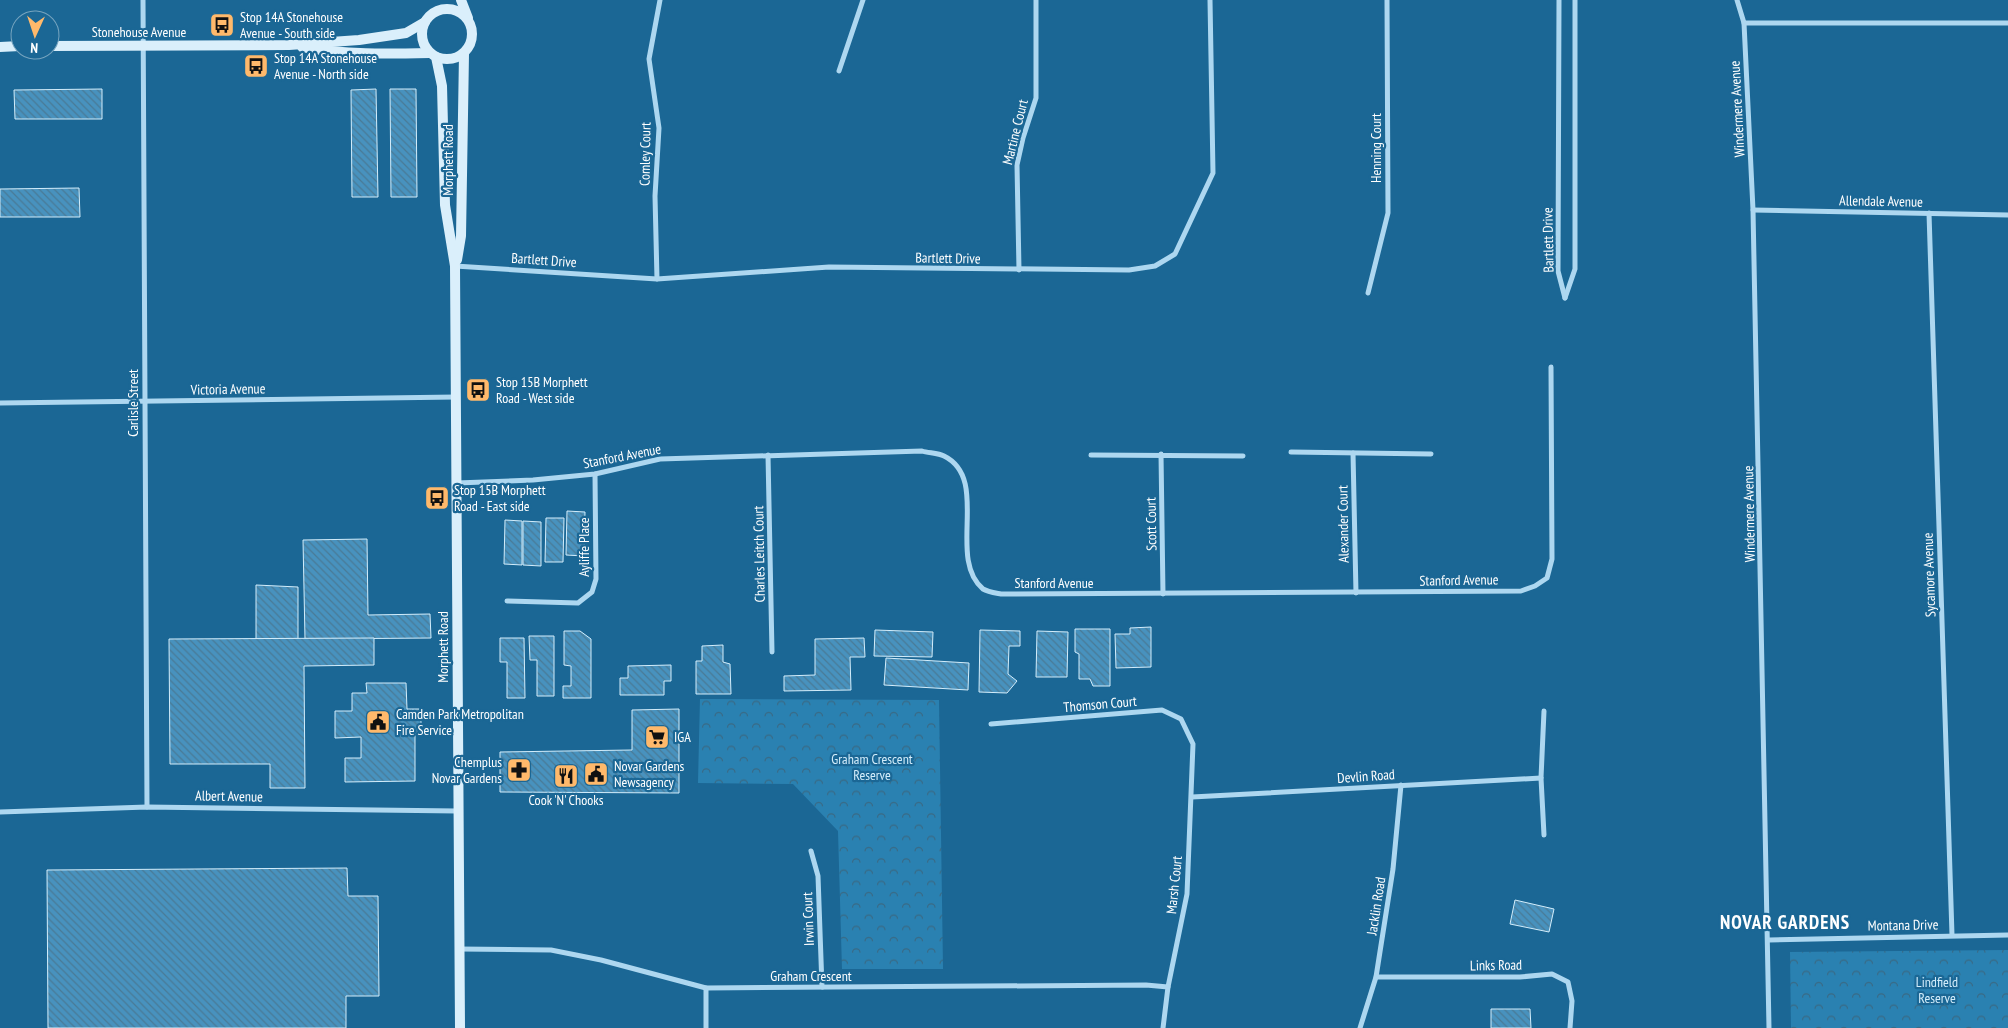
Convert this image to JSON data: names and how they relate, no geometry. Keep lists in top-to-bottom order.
{
  "streets": {
    "street": [
      "Stonehouse Avenue",
      "Windermere Avenue",
      "Martine Court",
      "Henning Court",
      "Comley Court",
      "Morphett Road",
      "Allendale Avenue",
      "Bartlett Drive",
      "Victoria Avenue",
      "Carlisle Street",
      "Stanford Avenue",
      "Scott Court",
      "Alexander Court",
      "Ayliffe Place",
      "Charles Leitch Court",
      "Sycamore Avenue",
      "Thomson Court",
      "Devlin Road",
      "Albert Avenue",
      "Marsh Court",
      "Jacklin Road",
      "Irwin Court",
      "Montana Drive",
      "Links Road",
      "Graham Crescent"
    ]
  },
  "crossings": [
    ["Stonehouse Avenue", "Morphett Road"],
    ["Stonehouse Avenue", "Carlisle Street"],
    ["Windermere Avenue", "Allendale Avenue"],
    ["Windermere Avenue", "Montana Drive"],
    ["Martine Court", "Bartlett Drive"],
    ["Comley Court", "Bartlett Drive"],
    ["Morphett Road", "Bartlett Drive"],
    ["Morphett Road", "Victoria Avenue"],
    ["Morphett Road", "Stanford Avenue"],
    ["Morphett Road", "Albert Avenue"],
    ["Morphett Road", "Graham Crescent"],
    ["Allendale Avenue", "Sycamore Avenue"],
    ["Victoria Avenue", "Carlisle Street"],
    ["Carlisle Street", "Albert Avenue"],
    ["Stanford Avenue", "Scott Court"],
    ["Stanford Avenue", "Alexander Court"],
    ["Stanford Avenue", "Ayliffe Place"],
    ["Stanford Avenue", "Charles Leitch Court"],
    ["Sycamore Avenue", "Montana Drive"],
    ["Thomson Court", "Marsh Court"],
    ["Devlin Road", "Marsh Court"],
    ["Devlin Road", "Jacklin Road"],
    ["Marsh Court", "Graham Crescent"],
    ["Jacklin Road", "Links Road"],
    ["Irwin Court", "Graham Crescent"]
  ],
  "districts": ["NOVAR GARDENS"],
  "parks": ["Graham Crescent Reserve", "Lindfield Reserve"],
  "places": {
    "bus stop": [
      "Stop 14A Stonehouse Avenue - South side",
      "Stop 14A Stonehouse Avenue - North side",
      "Stop 15B Morphett Road - West side",
      "Stop 15B Morphett Road - East side"
    ],
    "public building": ["Camden Park Metropolitan Fire Service", "Novar Gardens Newsagency"],
    "supermarket": ["IGA"],
    "pharmacy": ["Chemplus Novar Gardens"],
    "restaurant": ["Cook 'N' Chooks"]
  },
  "north": "bottom"
}
